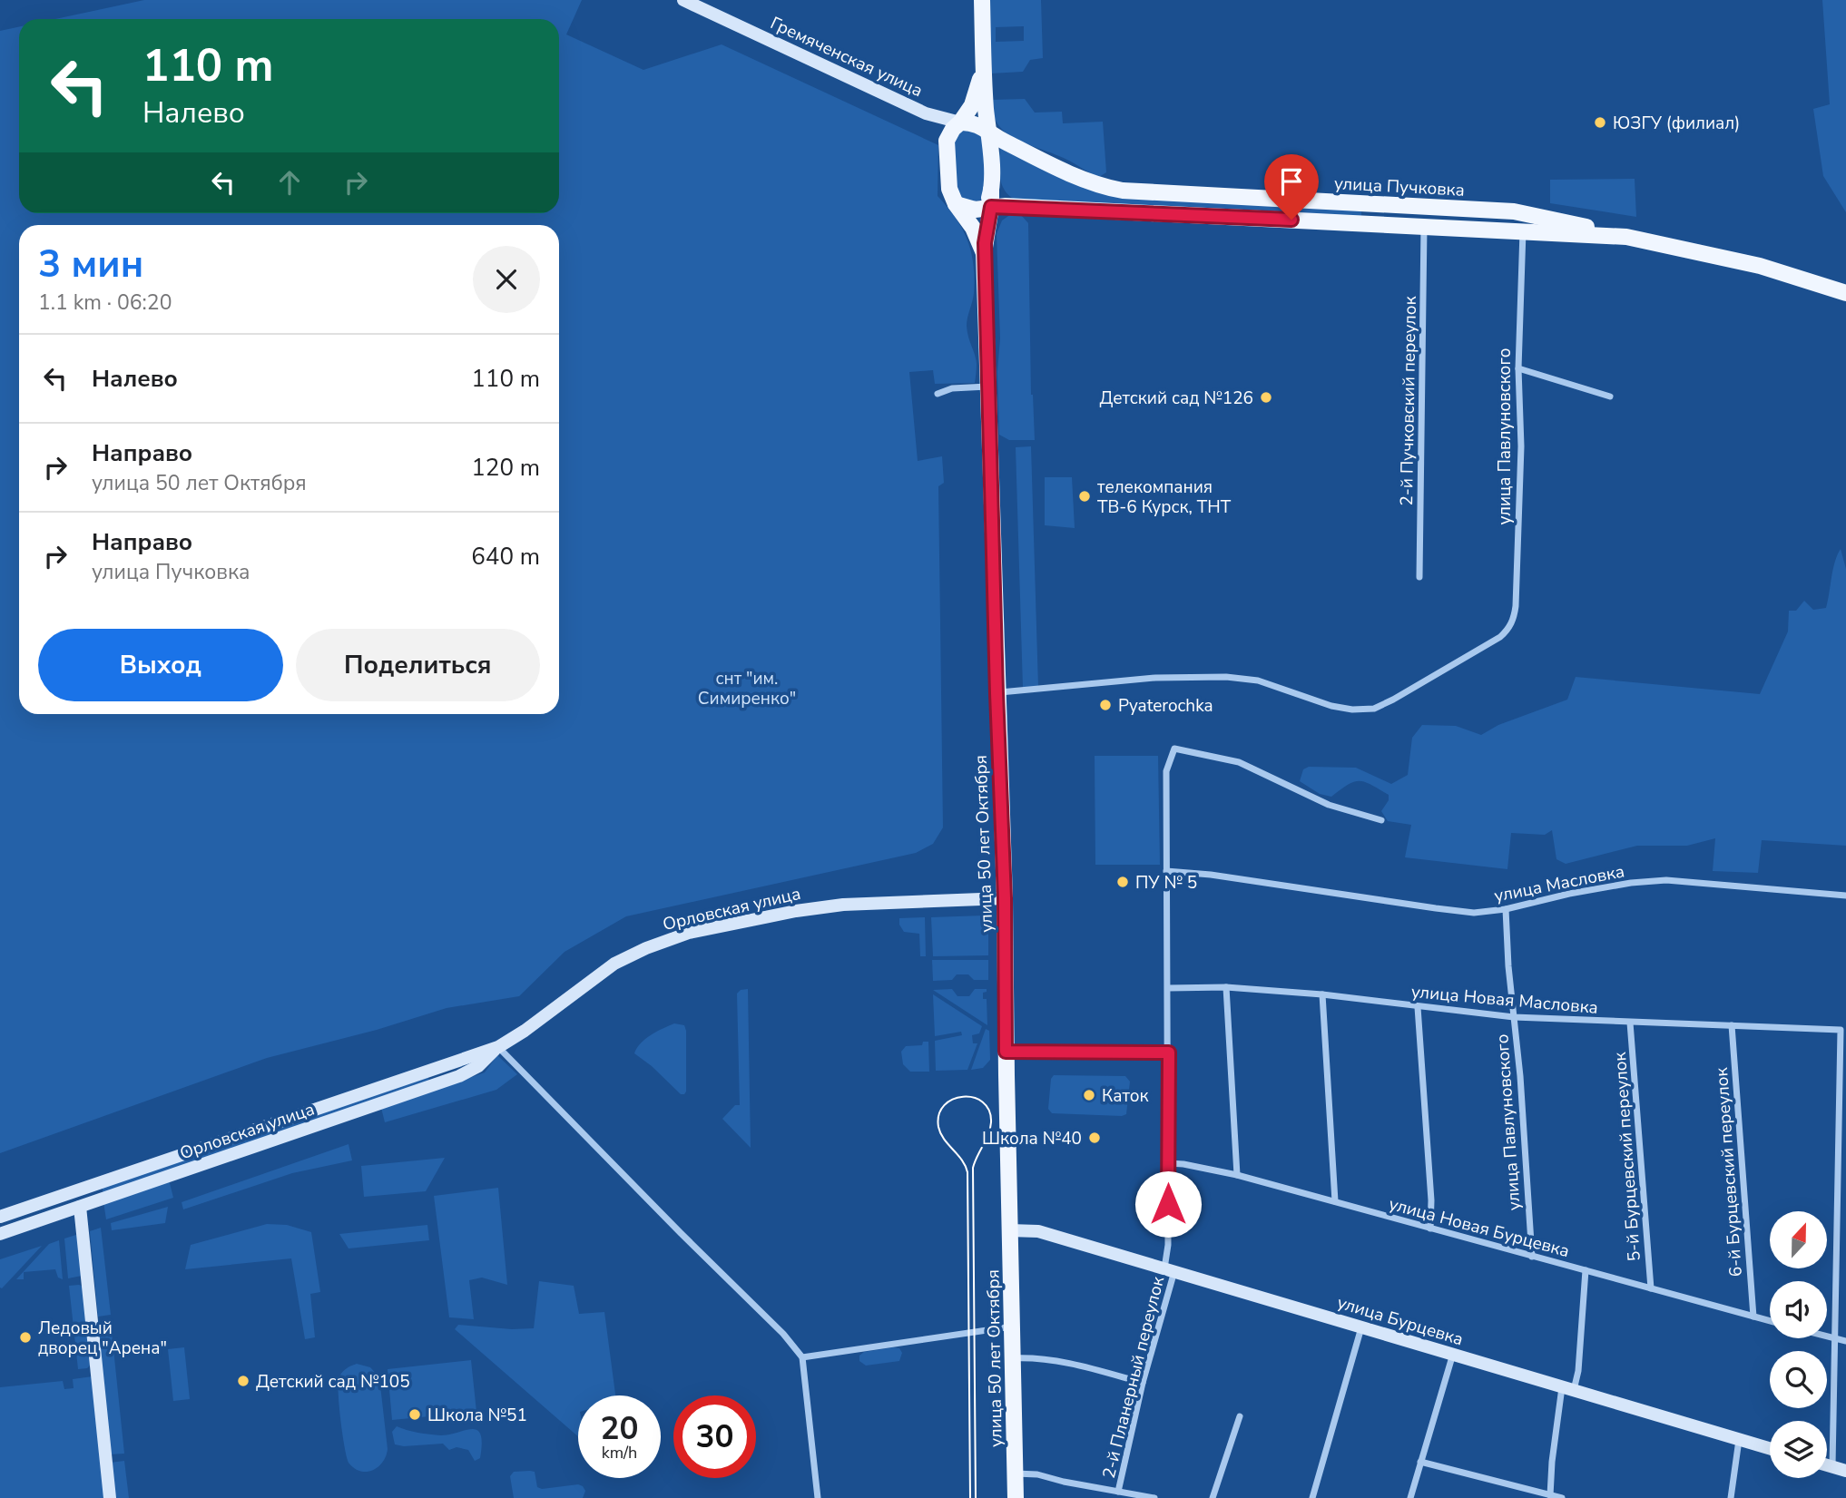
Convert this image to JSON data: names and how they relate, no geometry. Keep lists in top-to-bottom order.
{
  "streets": {
    "main road": ["улица Пучковка", "улица 50 лет Октября"],
    "street": [
      "Гремяченская улица",
      "2-й Пучковский переулок",
      "улица Павлуновского",
      "улица Масловка",
      "Орловская улица",
      "улица Новая Масловка",
      "5-й Бурцевский переулок",
      "6-й Бурцевский переулок",
      "улица Новая Бурцевка",
      "улица Бурцевка",
      "2-й Планерный переулок"
    ]
  },
  "crossings": [
    ["Гремяченская улица", "улица Пучковка"],
    ["улица Пучковка", "2-й Пучковский переулок"],
    ["улица Пучковка", "улица Павлуновского"],
    ["улица Пучковка", "улица 50 лет Октября"],
    ["улица Павлуновского", "улица 50 лет Октября"],
    ["улица Павлуновского", "улица Масловка"],
    ["улица Павлуновского", "улица Новая Масловка"],
    ["улица Павлуновского", "улица Новая Бурцевка"],
    ["улица 50 лет Октября", "Орловская улица"],
    ["улица 50 лет Октября", "улица Бурцевка"],
    ["улица Масловка", "2-й Планерный переулок"],
    ["улица Новая Масловка", "5-й Бурцевский переулок"],
    ["улица Новая Масловка", "6-й Бурцевский переулок"],
    ["улица Новая Масловка", "2-й Планерный переулок"],
    ["5-й Бурцевский переулок", "улица Новая Бурцевка"],
    ["6-й Бурцевский переулок", "улица Новая Бурцевка"],
    ["улица Новая Бурцевка", "2-й Планерный переулок"],
    ["улица Бурцевка", "2-й Планерный переулок"]
  ],
  "parks": ["снт \"им. Симиренко\""],
  "places": [
    "ЮЗГУ (филиал)",
    "Детский сад №126",
    "телекомпания ТВ-6 Курск, ТНТ",
    "Pyaterochka",
    "ПУ № 5",
    "Каток",
    "Школа №40",
    "Ледовый дворец \"Арена\"",
    "Детский сад №105",
    "Школа №51"
  ],
  "north": "top",
  "page": {
    "turn": ["110 m", "Налево"],
    "heading": ["3 мин", "1.1 km · 06:20"],
    "list": [
      {
        "name": "Налево",
        "value": "110 m"
      },
      {
        "name": "Направо",
        "note": "улица 50 лет Октября",
        "value": "120 m"
      },
      {
        "name": "Направо",
        "note": "улица Пучковка",
        "value": "640 m"
      }
    ],
    "buttons": ["Выход", "Поделиться"],
    "speed": "20 km/h",
    "limit": "30"
  }
}
